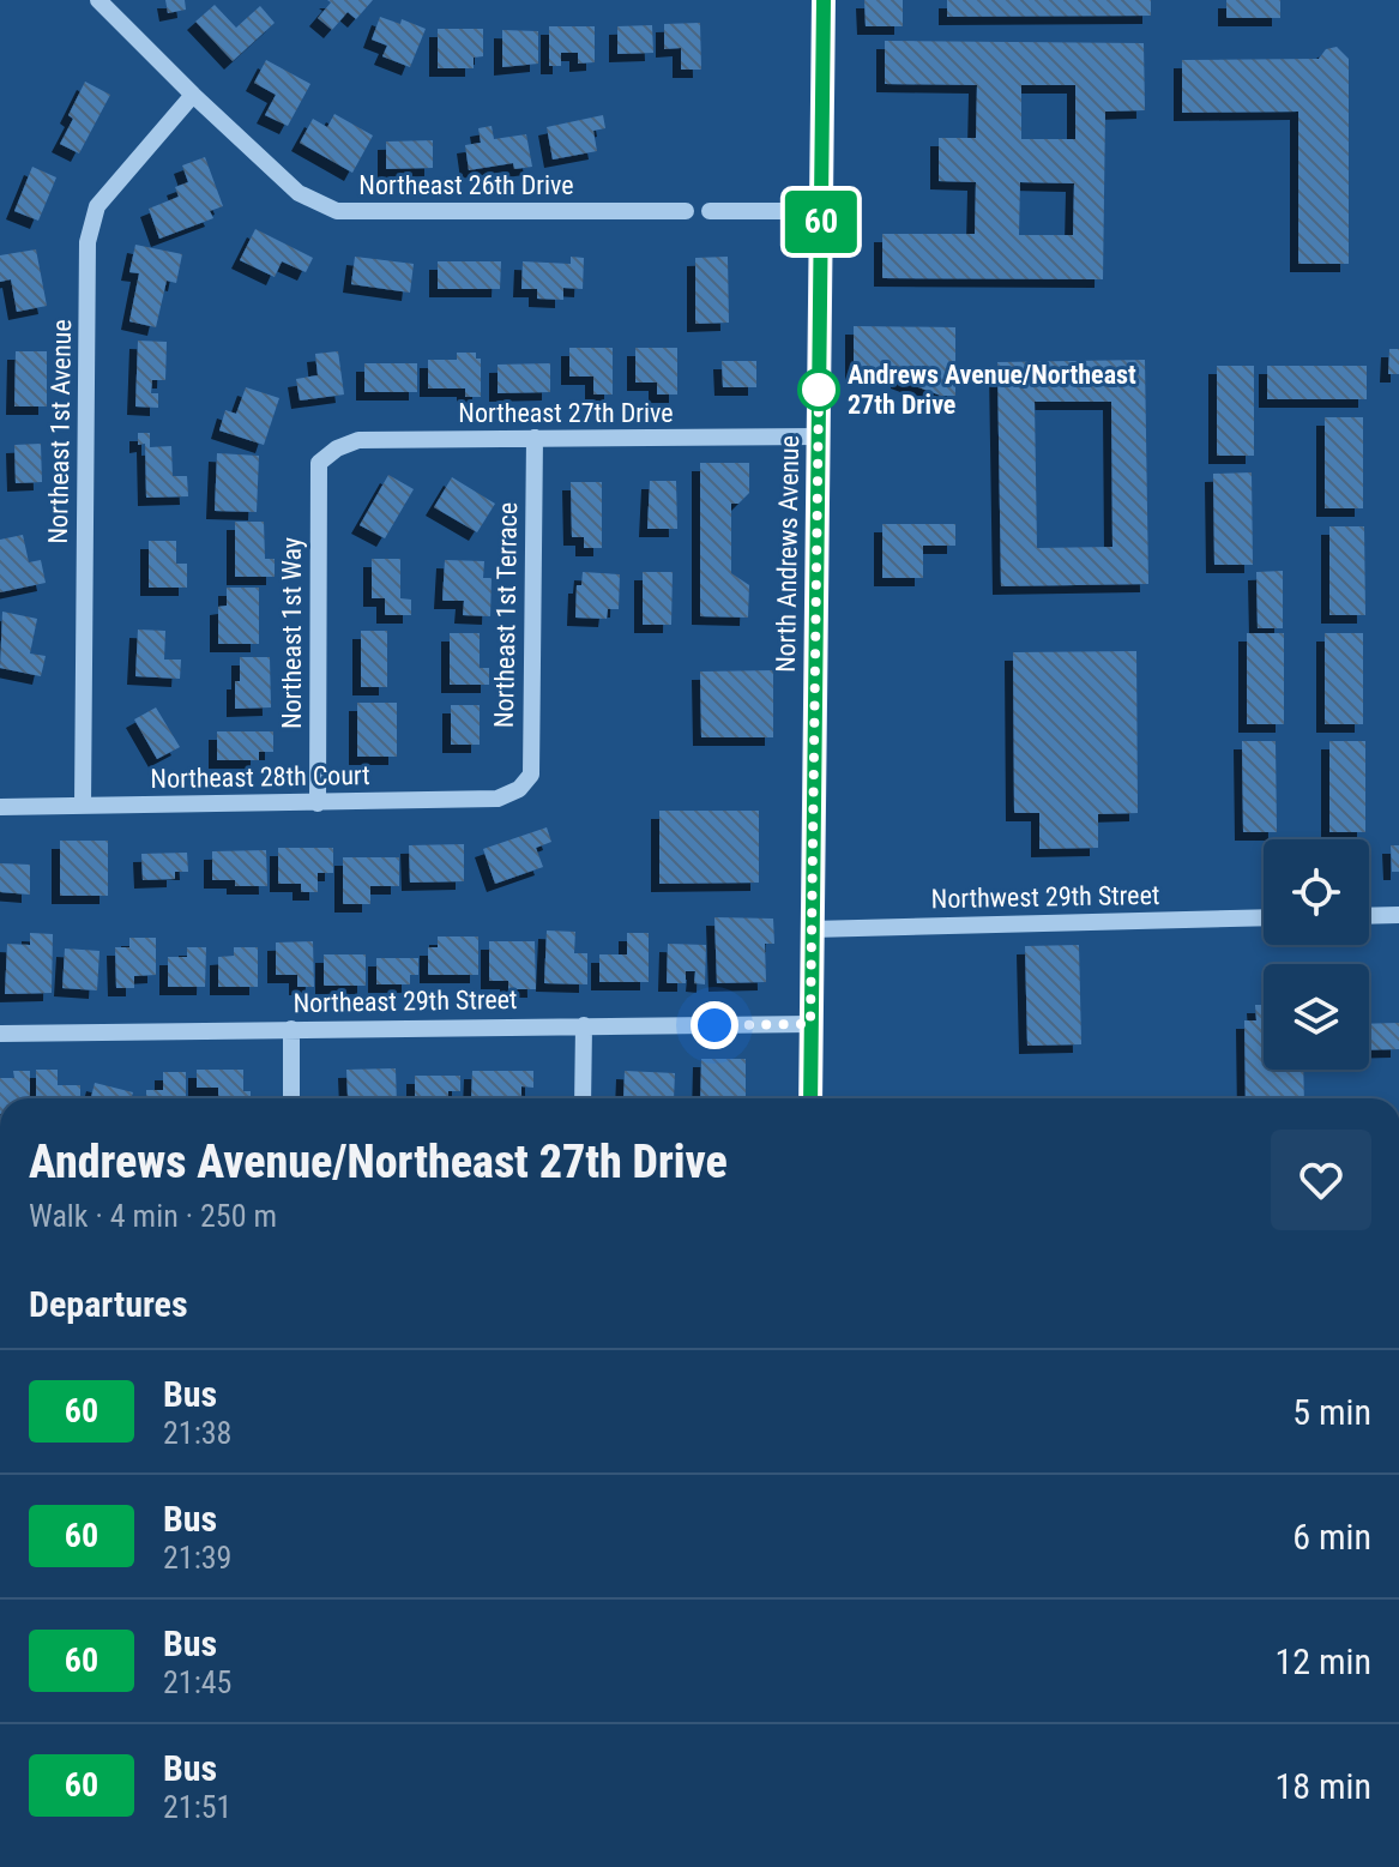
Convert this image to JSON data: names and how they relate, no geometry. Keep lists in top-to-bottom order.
{
  "streets": {
    "main road": ["North Andrews Avenue"],
    "street": [
      "Northeast 26th Drive",
      "Northeast 27th Drive",
      "Northeast 1st Avenue",
      "Northeast 1st Terrace",
      "Northeast 1st Way",
      "Northeast 28th Court",
      "Northwest 29th Street",
      "Northeast 29th Street"
    ]
  },
  "crossings": [
    ["Northeast 26th Drive", "Northeast 1st Avenue"],
    ["Northeast 27th Drive", "North Andrews Avenue"],
    ["Northeast 27th Drive", "Northeast 1st Terrace"],
    ["Northeast 27th Drive", "Northeast 1st Way"],
    ["Northeast 1st Avenue", "Northeast 28th Court"],
    ["North Andrews Avenue", "Northwest 29th Street"],
    ["North Andrews Avenue", "Northeast 29th Street"],
    ["Northeast 1st Terrace", "Northeast 28th Court"],
    ["Northeast 1st Way", "Northeast 28th Court"]
  ],
  "places": ["Andrews Avenue/Northeast 27th Drive"],
  "lines": ["bus line 60"],
  "page": {
    "on_map": "60",
    "heading": [
      ["Andrews Avenue/Northeast 27th Drive", "Walk · 4 min · 250 m"],
      "Departures"
    ],
    "list": [
      {
        "mark": "60",
        "name": "Bus",
        "note": "21:38",
        "value": "5 min"
      },
      {
        "mark": "60",
        "name": "Bus",
        "note": "21:39",
        "value": "6 min"
      },
      {
        "mark": "60",
        "name": "Bus",
        "note": "21:45",
        "value": "12 min"
      },
      {
        "mark": "60",
        "name": "Bus",
        "note": "21:51",
        "value": "18 min"
      }
    ]
  }
}
